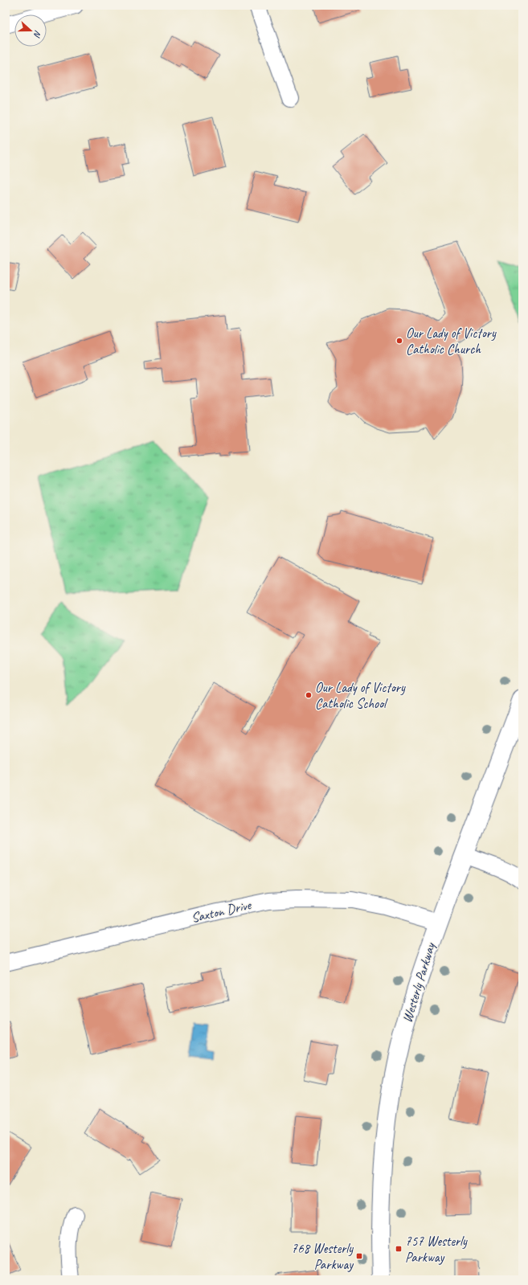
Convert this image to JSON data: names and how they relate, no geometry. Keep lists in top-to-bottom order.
{
  "streets": {
    "main road": ["Westerly Parkway"],
    "street": ["Saxton Drive"]
  },
  "crossings": [
    ["Saxton Drive", "Westerly Parkway"]
  ],
  "places": {
    "other": ["Our Lady of Victory Catholic Church", "Our Lady of Victory Catholic School"],
    "transit": ["757 Westerly Parkway", "768 Westerly Parkway"]
  },
  "north": "right"
}
